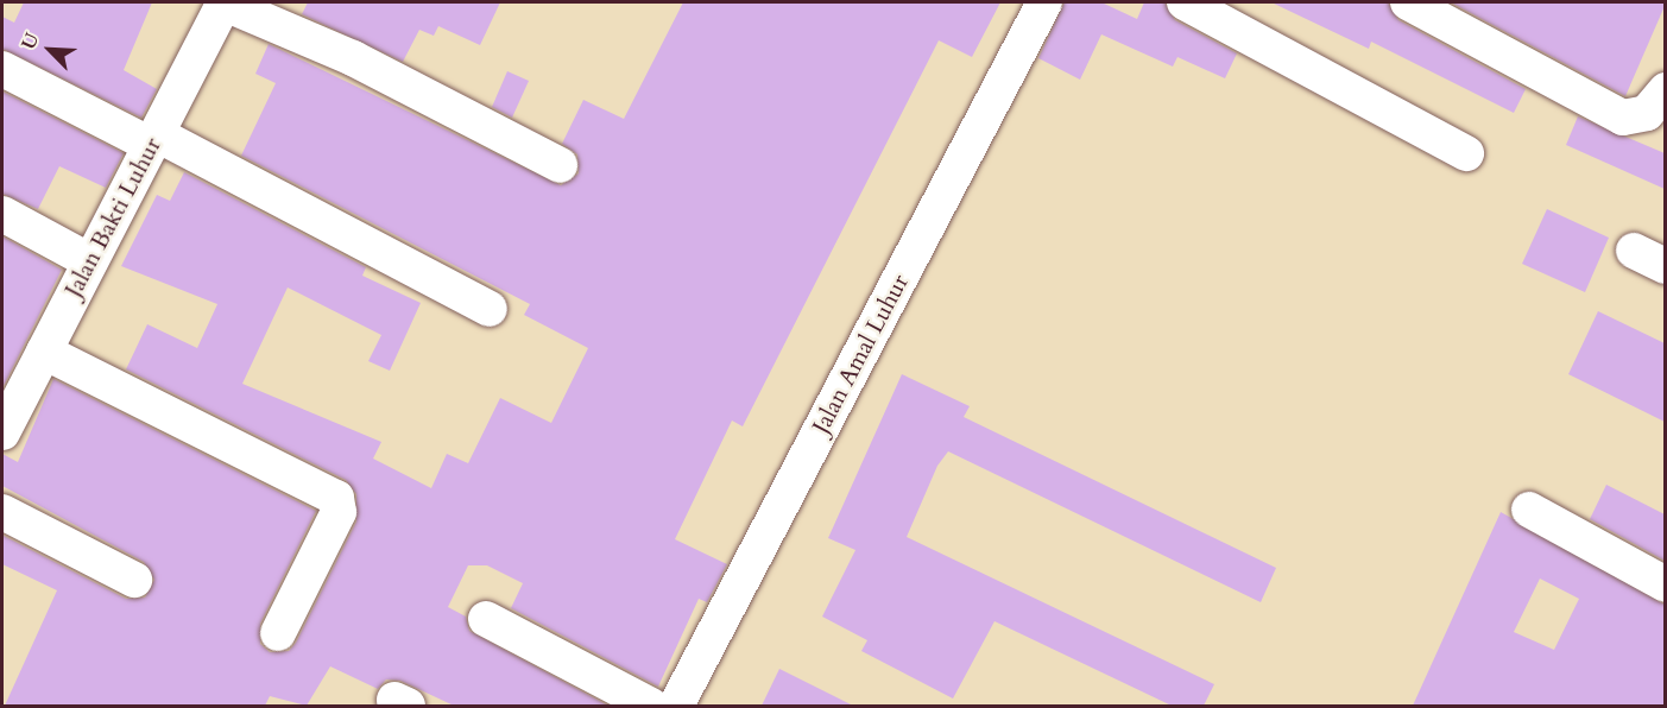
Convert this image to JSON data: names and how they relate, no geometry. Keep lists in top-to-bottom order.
{
  "streets": {
    "street": ["Jalan Bakti Luhur", "Jalan Amal Luhur"]
  },
  "north": "top left"
}
